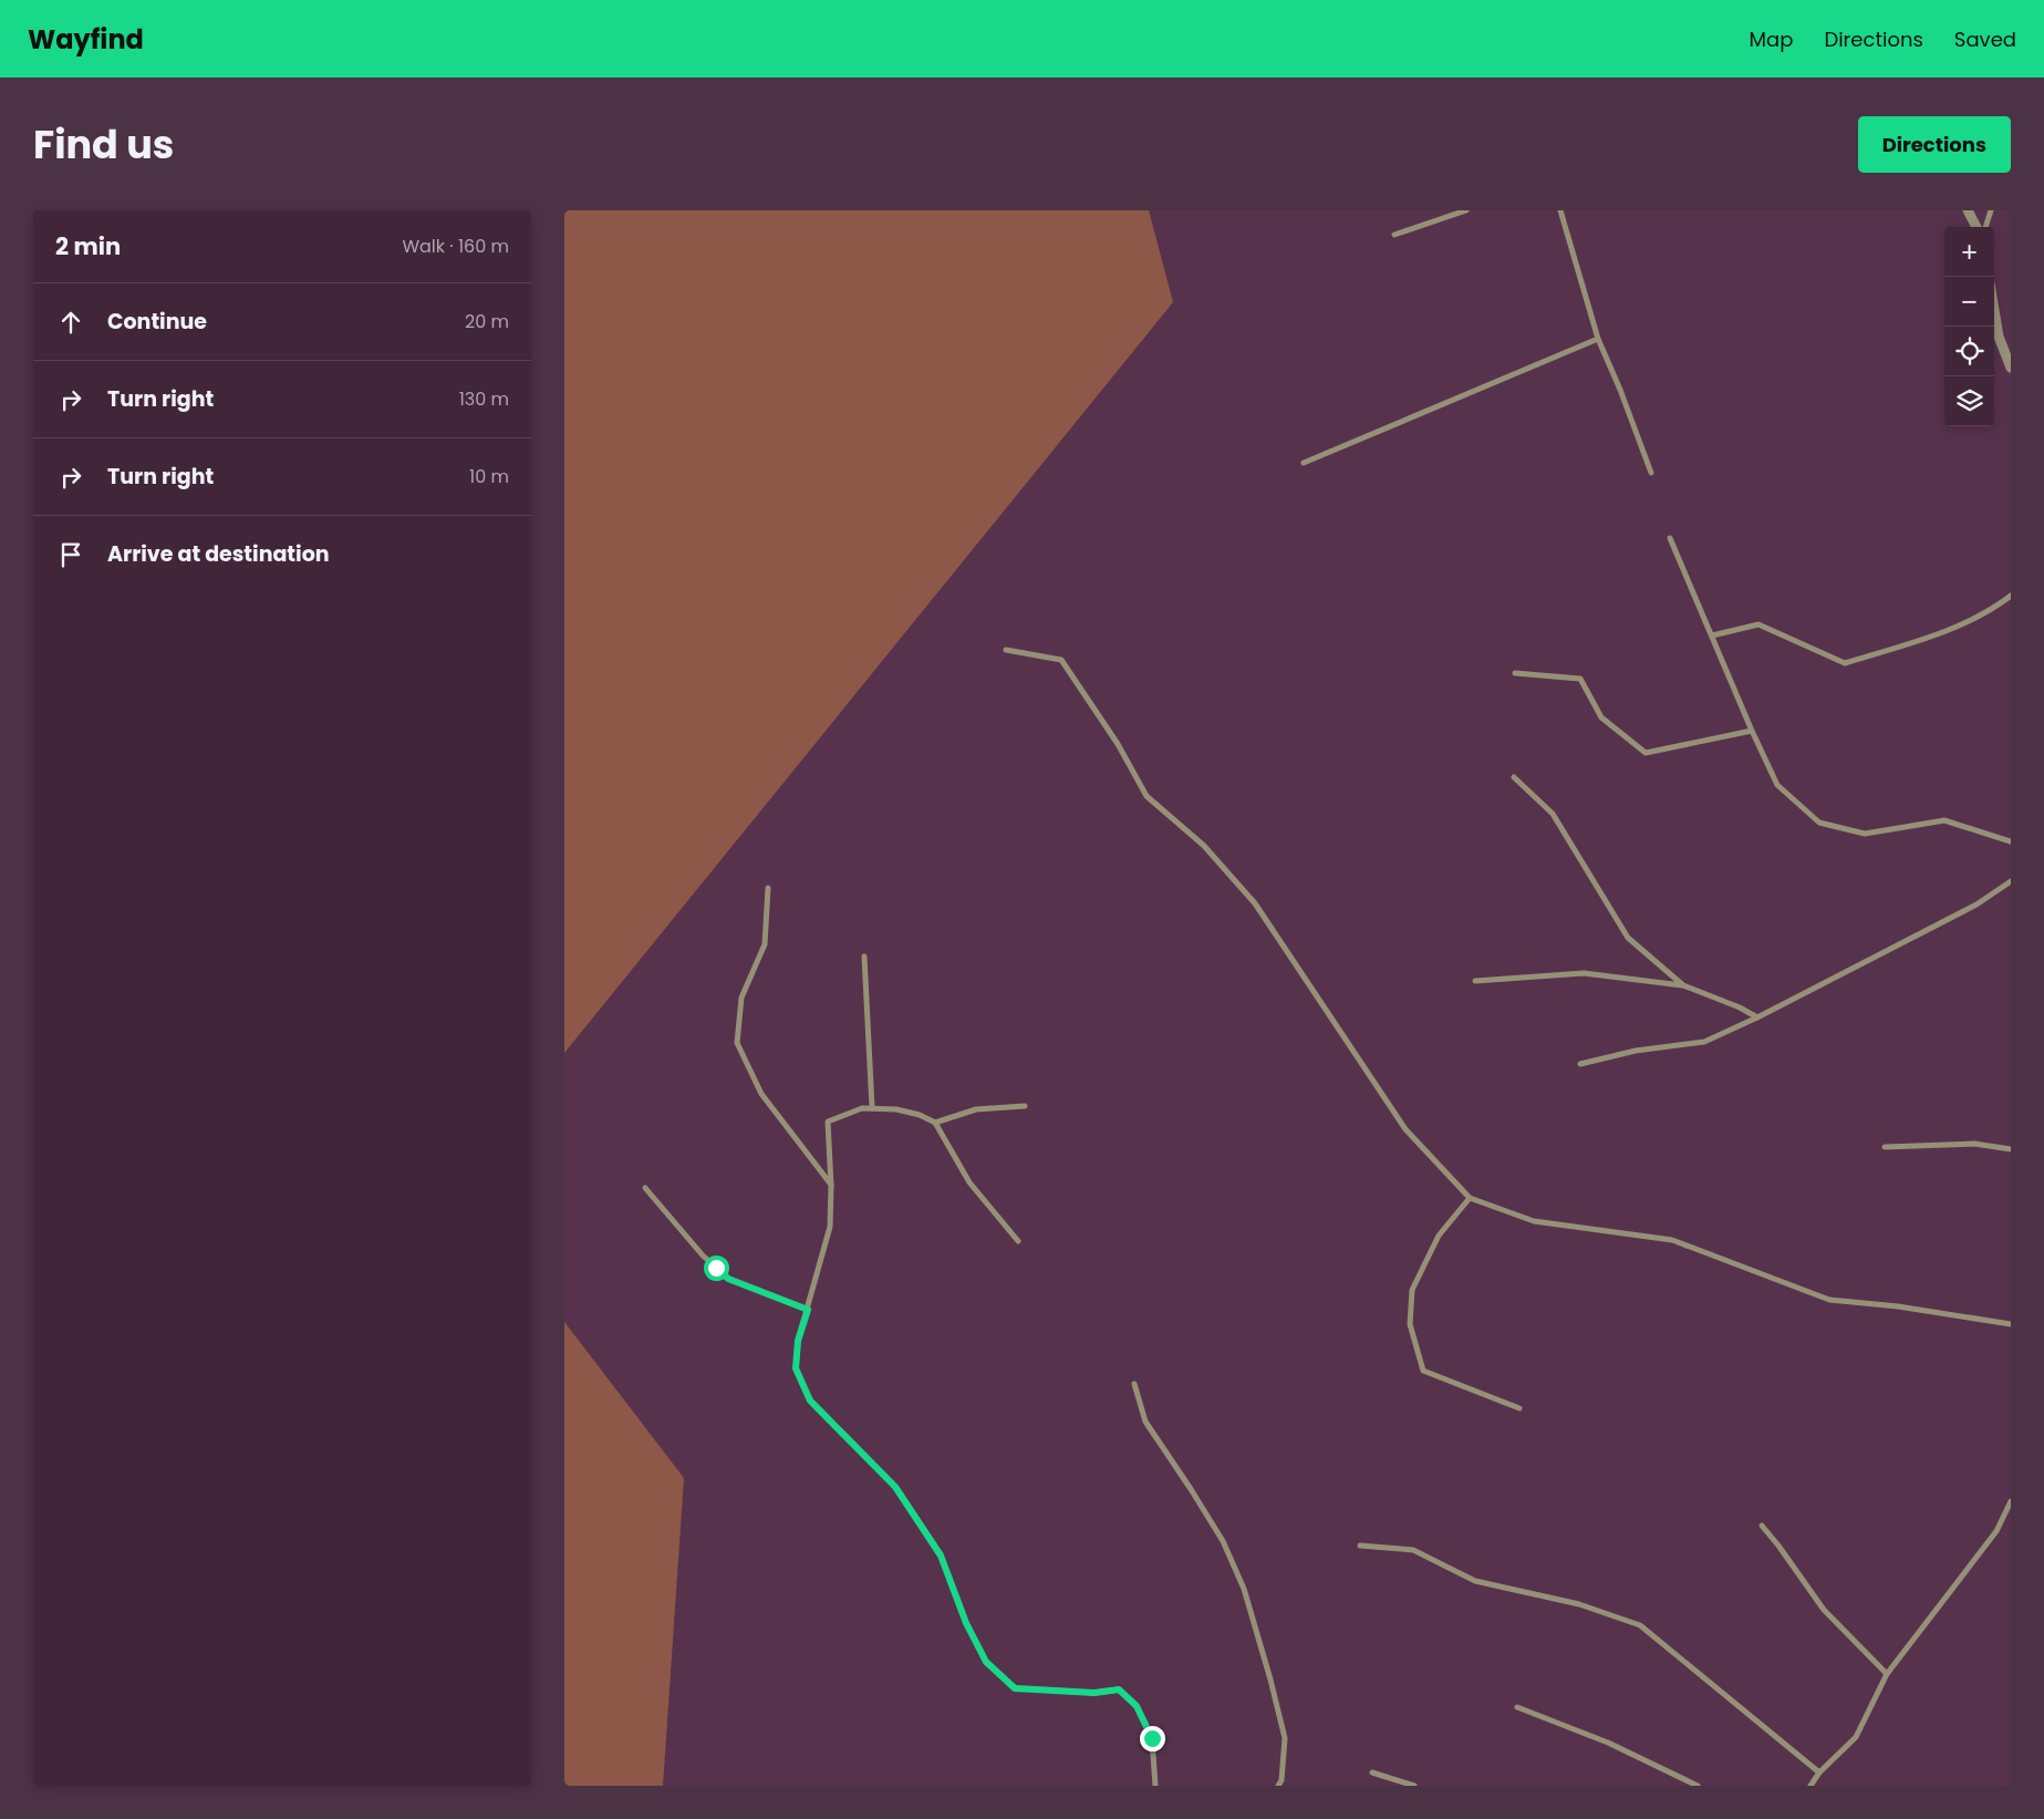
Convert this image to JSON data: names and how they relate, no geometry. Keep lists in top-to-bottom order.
{
  "page": {
    "header": "Wayfind",
    "nav": ["Map", "Directions", "Saved"],
    "title": "Find us",
    "buttons": "Directions",
    "heading": ["2 min", "Walk · 160 m"],
    "map_buttons": ["+", "−"],
    "list": [
      ["Continue", "20 m"],
      ["Turn right", "130 m"],
      ["Turn right", "10 m"],
      "Arrive at destination"
    ]
  }
}
